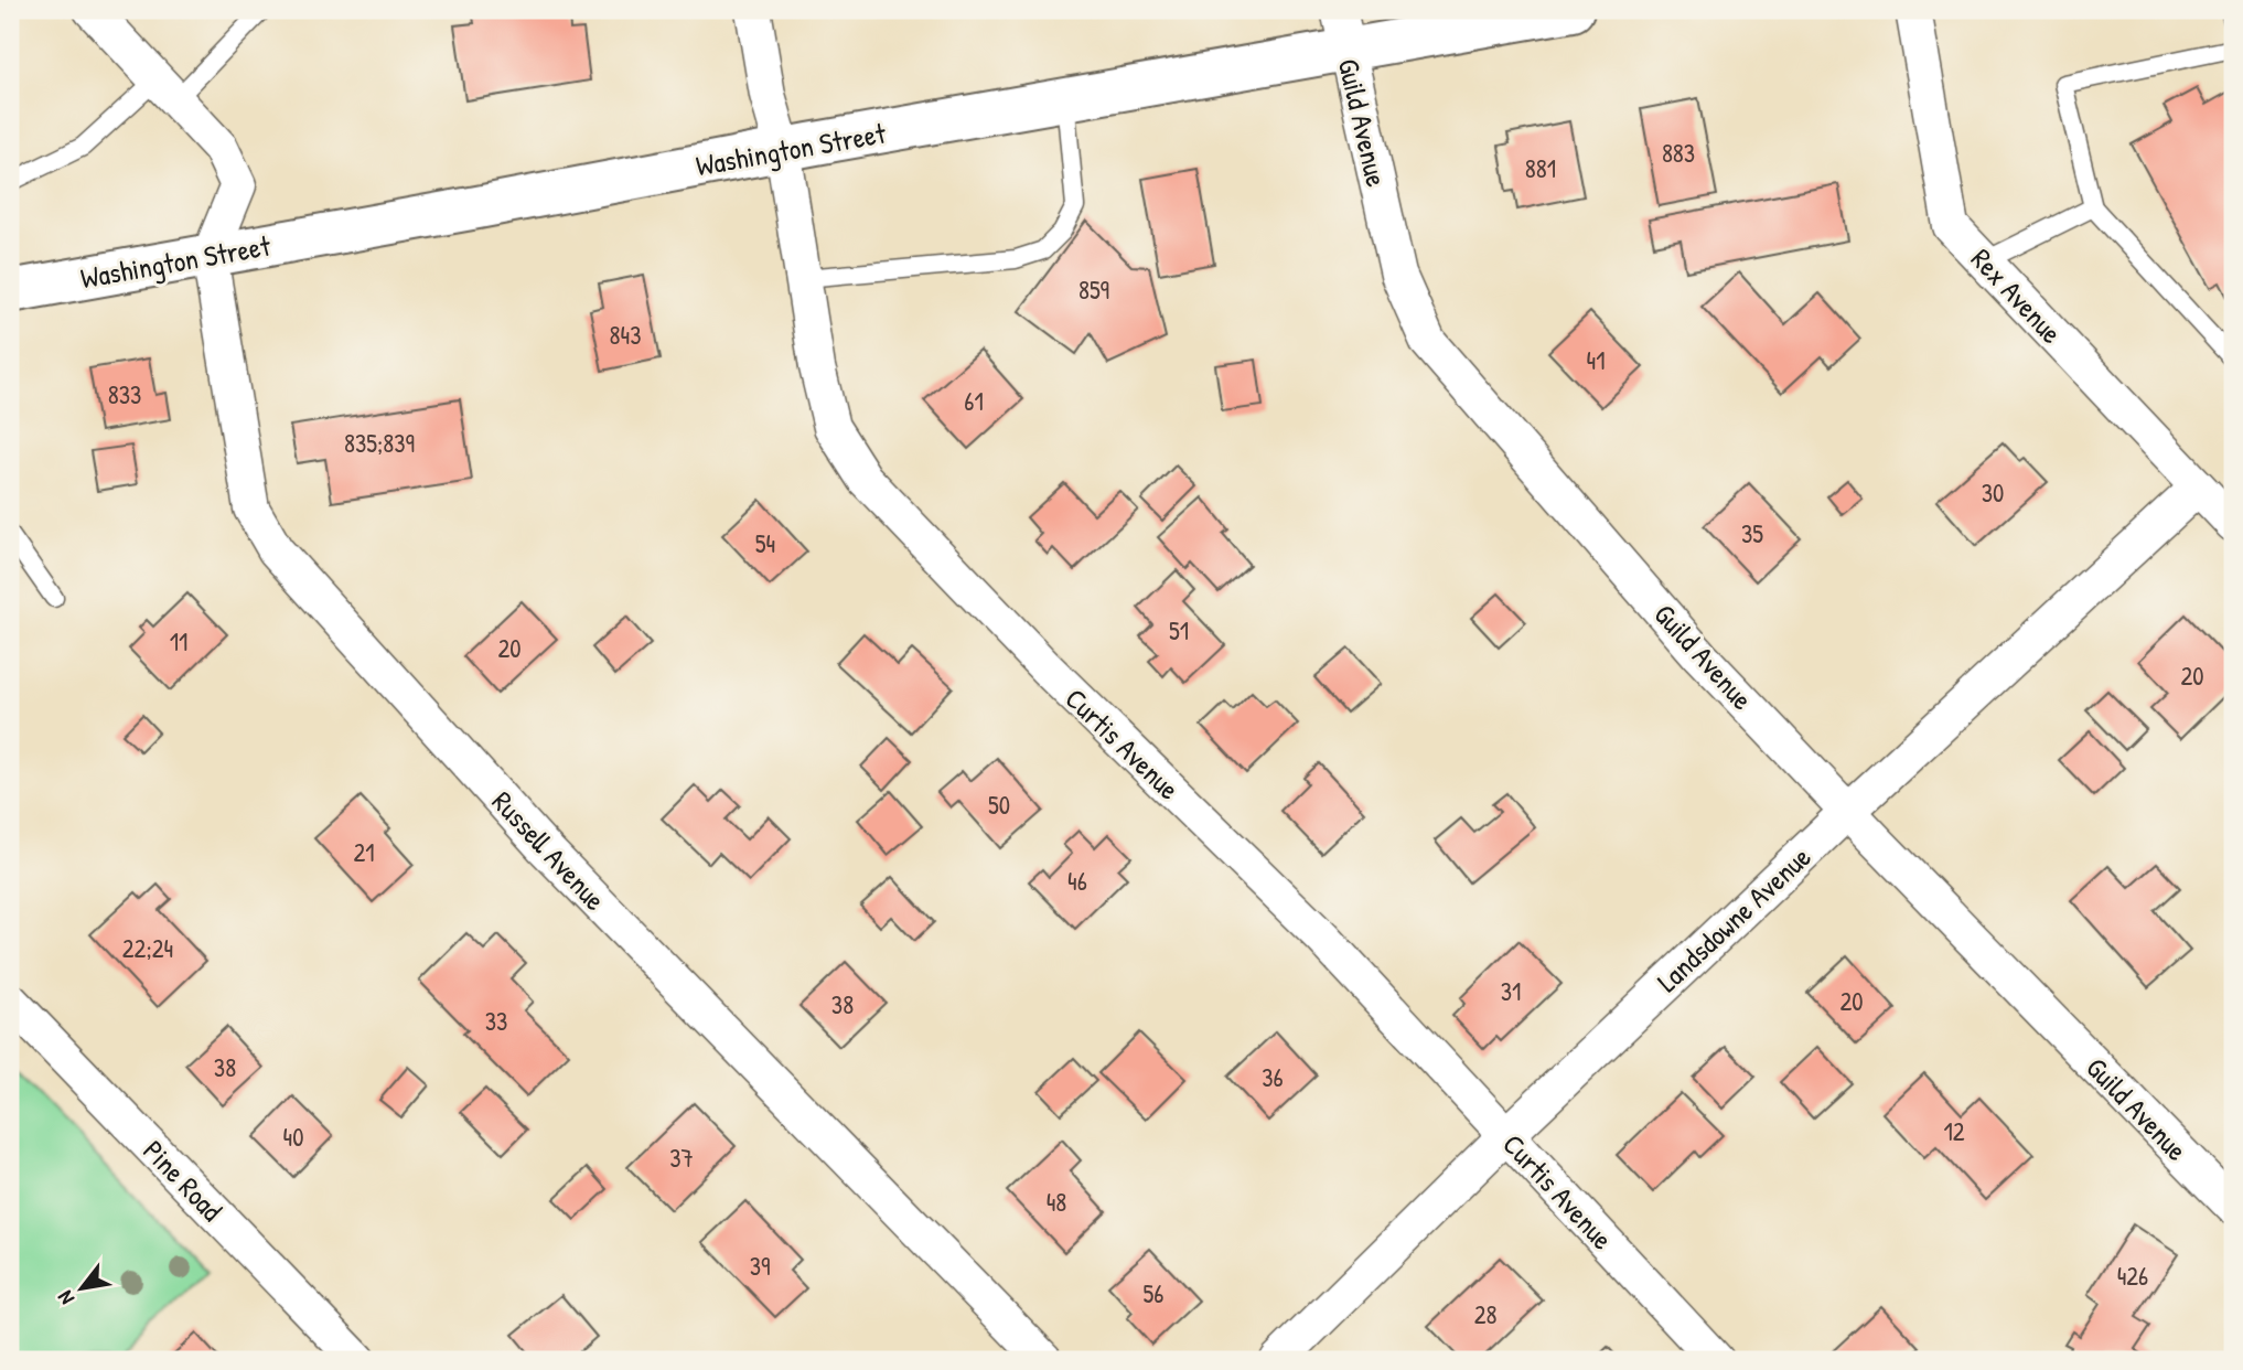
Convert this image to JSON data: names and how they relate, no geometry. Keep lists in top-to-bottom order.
{
  "streets": {
    "main road": ["Washington Street"],
    "street": [
      "Guild Avenue",
      "Rex Avenue",
      "Curtis Avenue",
      "Russell Avenue",
      "Landsdowne Avenue",
      "Pine Road"
    ]
  },
  "crossings": [
    ["Guild Avenue", "Washington Street"],
    ["Guild Avenue", "Landsdowne Avenue"],
    ["Washington Street", "Curtis Avenue"],
    ["Washington Street", "Russell Avenue"],
    ["Rex Avenue", "Landsdowne Avenue"],
    ["Curtis Avenue", "Landsdowne Avenue"]
  ],
  "house_numbers": [
    "883",
    "881",
    "859",
    "843",
    "41",
    "833",
    "61",
    "835;839",
    "30",
    "35",
    "54",
    "51",
    "11",
    "20",
    "20",
    "50",
    "21",
    "46",
    "22;24",
    "31",
    "20",
    "38",
    "33",
    "38",
    "36",
    "12",
    "40",
    "37",
    "48",
    "39",
    "426",
    "56",
    "28"
  ],
  "north": "bottom left"
}
